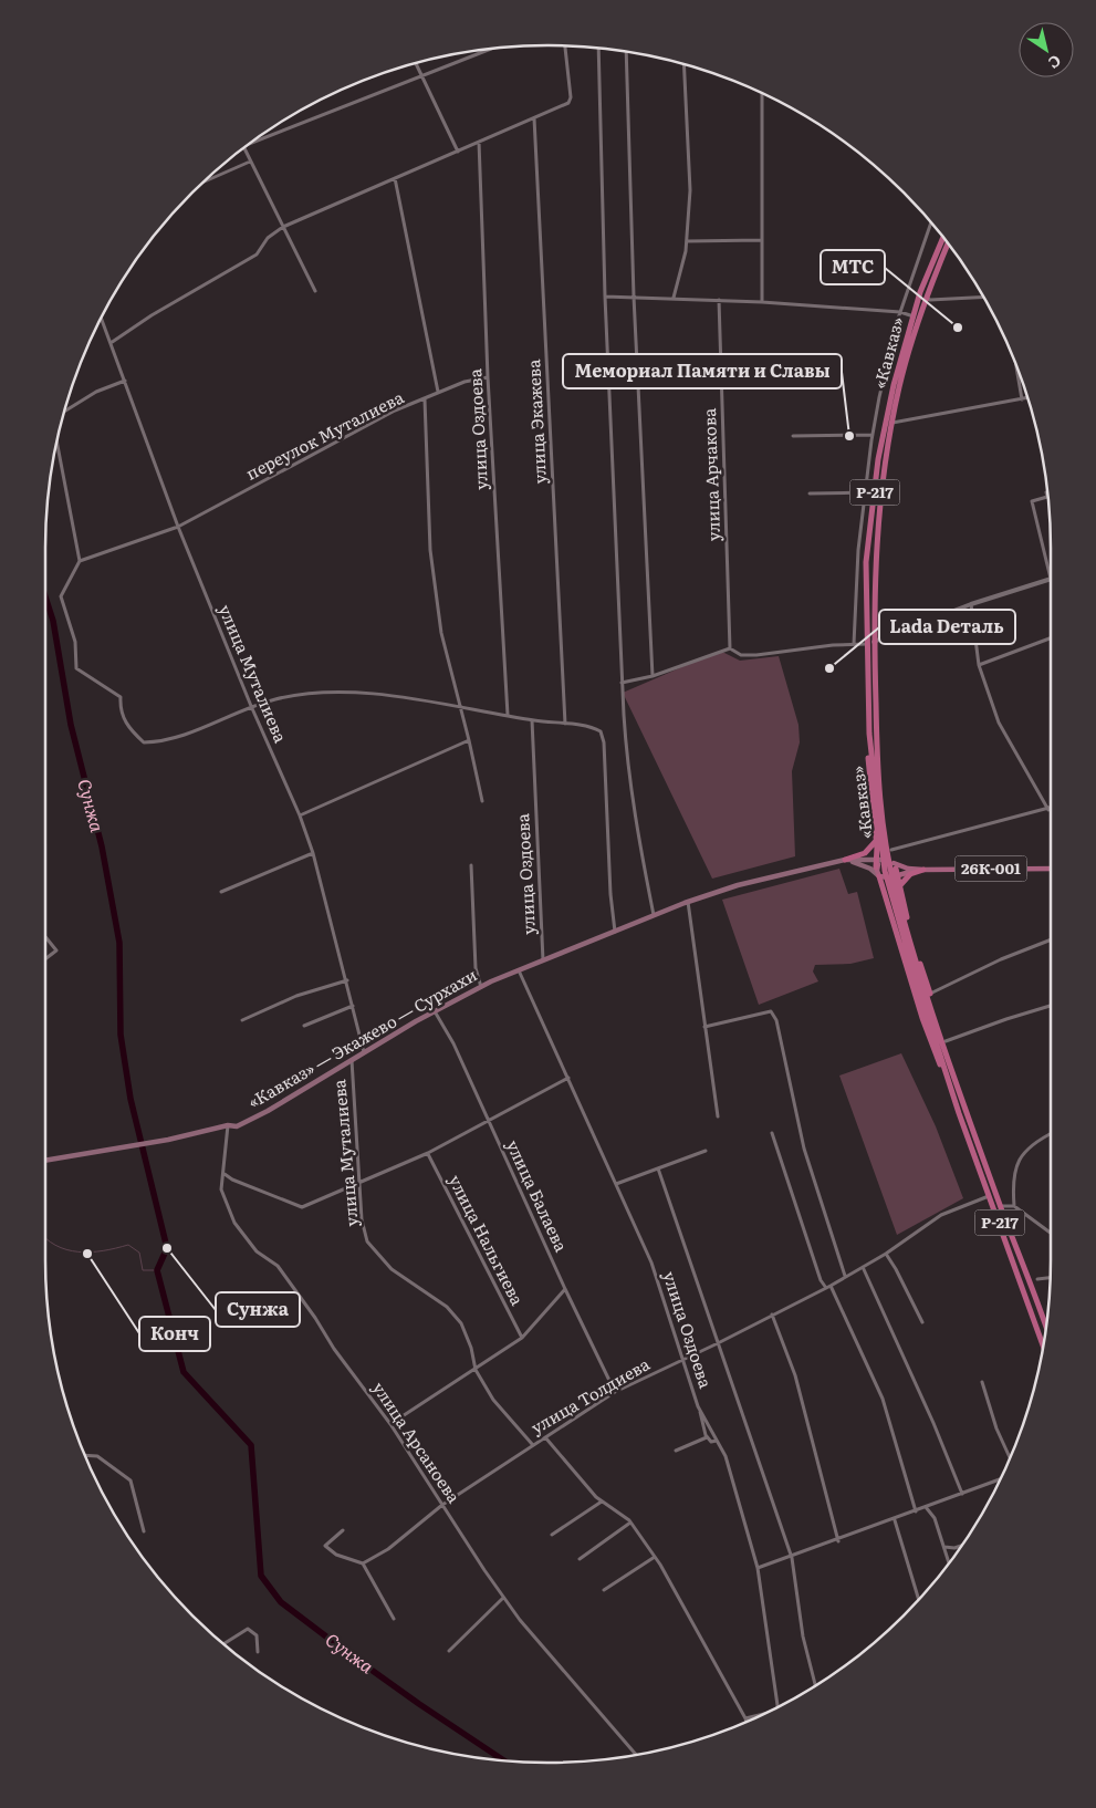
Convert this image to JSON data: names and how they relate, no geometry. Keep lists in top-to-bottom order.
{
  "streets": {
    "highway": ["«Кавказ»", "Р-217"],
    "main road": ["26К-001", "«Кавказ» — Экажево — Сурхахи"],
    "street": [
      "улица Экажева",
      "улица Оздоева",
      "переулок Муталиева",
      "улица Арчакова",
      "улица Муталиева",
      "улица Балаева",
      "улица Нальгиева",
      "улица Толдиева",
      "улица Арсаноева"
    ]
  },
  "crossings": [
    ["«Кавказ»", "Р-217"],
    ["«Кавказ»", "«Кавказ» — Экажево — Сурхахи"],
    ["«Кавказ»", "улица Толдиева"],
    ["улица Оздоева", "переулок Муталиева"],
    ["улица Оздоева", "«Кавказ» — Экажево — Сурхахи"],
    ["улица Оздоева", "улица Толдиева"],
    ["переулок Муталиева", "улица Муталиева"],
    ["улица Муталиева", "«Кавказ» — Экажево — Сурхахи"],
    ["улица Муталиева", "улица Толдиева"],
    ["«Кавказ» — Экажево — Сурхахи", "улица Балаева"],
    ["«Кавказ» — Экажево — Сурхахи", "улица Арсаноева"],
    ["улица Балаева", "улица Толдиева"],
    ["улица Толдиева", "улица Арсаноева"]
  ],
  "water": ["Сунжа"],
  "places": [
    "МТС",
    "Мемориал Памяти и Славы",
    "Lada Dеталь",
    "Сунжа",
    "Конч"
  ],
  "north": "bottom right"
}
